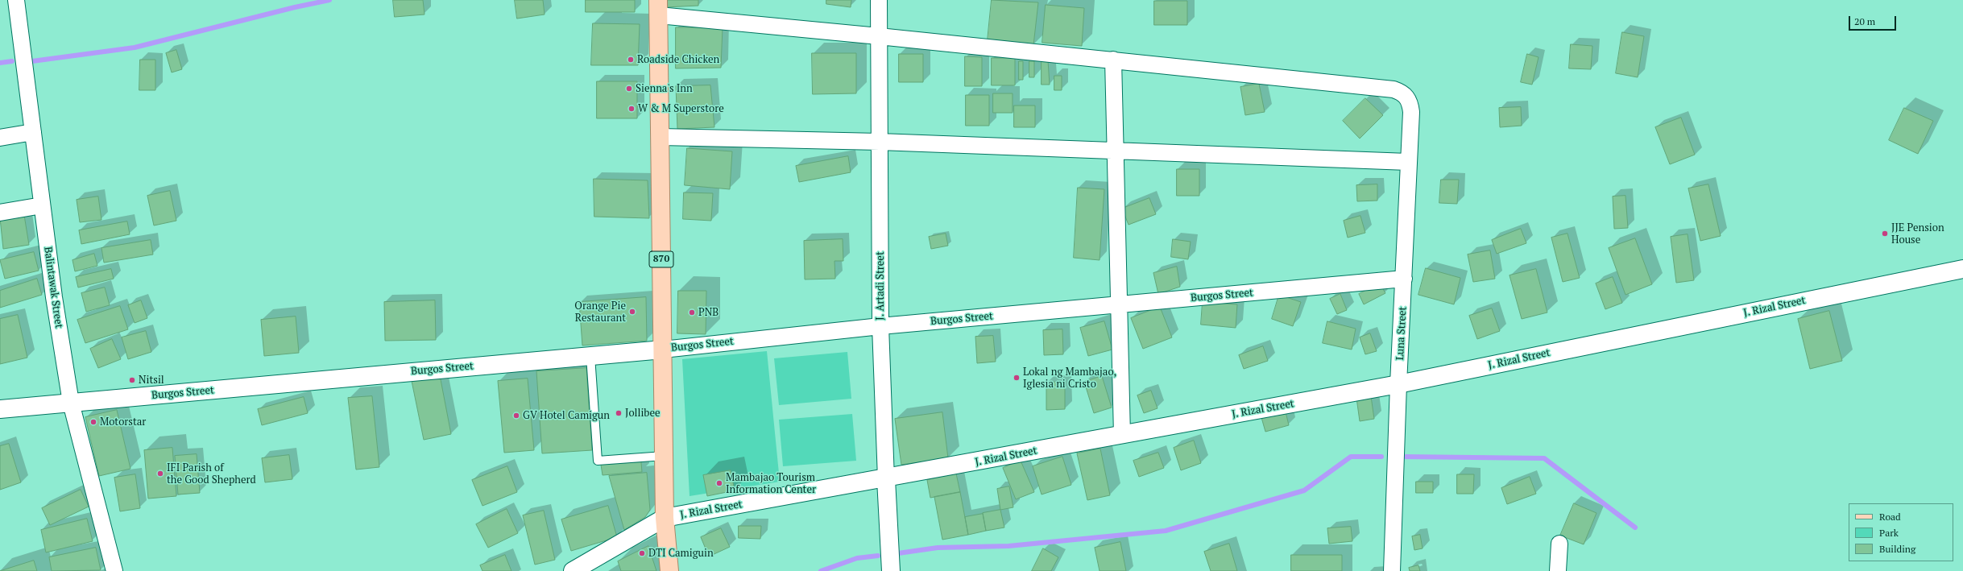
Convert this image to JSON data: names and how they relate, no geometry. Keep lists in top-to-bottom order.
{
  "streets": {
    "main road": [
      "870",
      "J. Artadi Street",
      "Burgos Street",
      "J. Rizal Street"
    ],
    "street": ["Balintawak Street", "Luna Street"]
  },
  "crossings": [
    ["870", "Burgos Street"],
    ["870", "J. Rizal Street"],
    ["J. Artadi Street", "Burgos Street"],
    ["J. Artadi Street", "J. Rizal Street"],
    ["Balintawak Street", "Burgos Street"],
    ["Burgos Street", "Luna Street"],
    ["J. Rizal Street", "Luna Street"]
  ],
  "places": [
    "Roadside Chicken",
    "Sienna's Inn",
    "W & M Superstore",
    "JJE Pension House",
    "Orange Pie Restaurant",
    "PNB",
    "Lokal ng Mambajao, Iglesia ni Cristo",
    "Nitsil",
    "Jollibee",
    "GV Hotel Camigun",
    "Motorstar",
    "IFI Parish of the Good Shepherd",
    "Mambajao Tourism Information Center",
    "DTI Camiguin"
  ],
  "legend": ["Road", "Park", "Building"],
  "scale_bar": "20 m"
}
